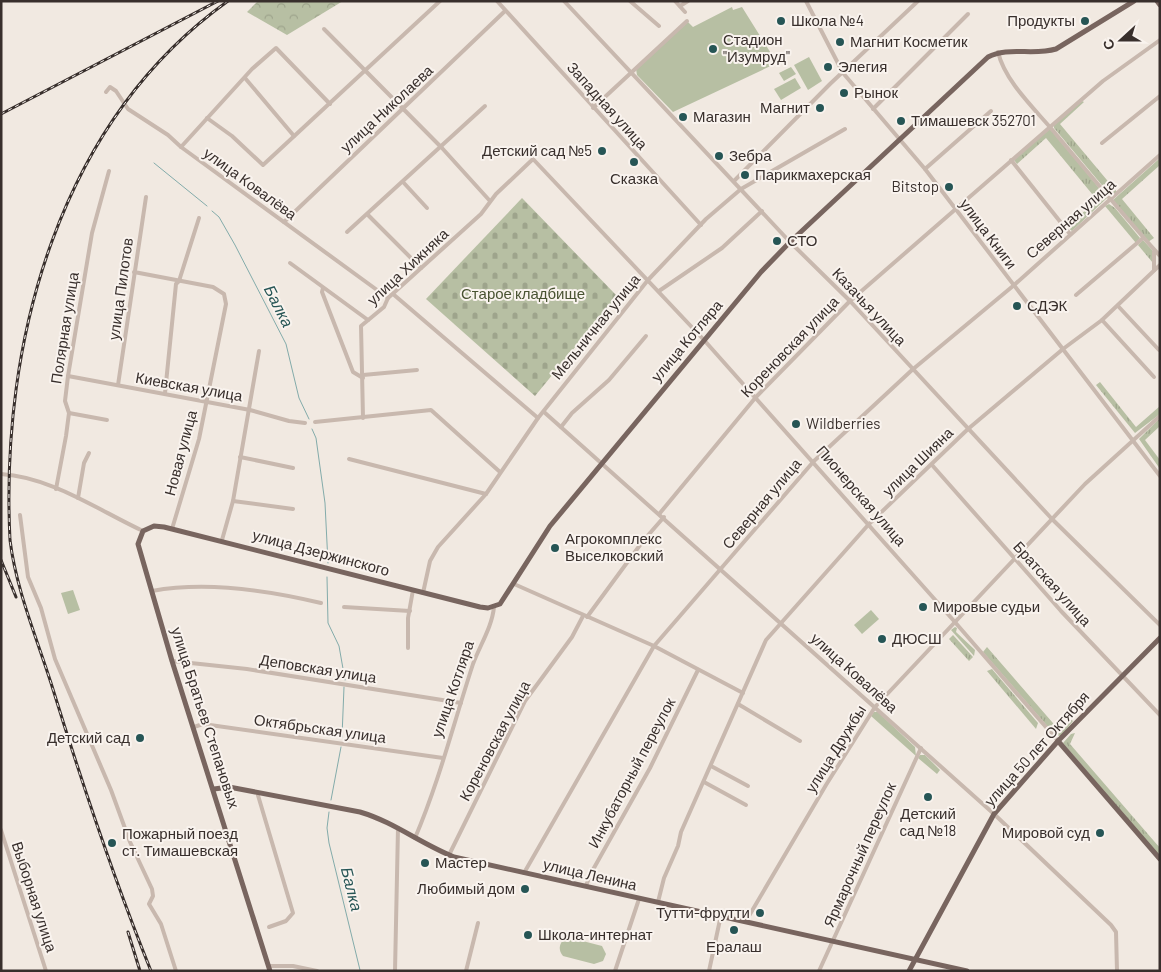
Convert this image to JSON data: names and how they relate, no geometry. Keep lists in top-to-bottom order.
{
  "streets": {
    "main road": [
      "улица Котляра",
      "Пионерская улица",
      "улица Дзержинского",
      "улица Братьев Степановых",
      "улица 50 лет Октября",
      "улица Ленина"
    ],
    "street": [
      "Западная улица",
      "улица Николаева",
      "улица Ковалёва",
      "Северная улица",
      "улица Книги",
      "улица Хижняка",
      "улица Пилотов",
      "Казачья улица",
      "Мельничная улица",
      "Полярная улица",
      "Кореновская улица",
      "Киевская улица",
      "Новая улица",
      "улица Шияна",
      "Братская улица",
      "Деповская улица",
      "Октябрьская улица",
      "улица Дружбы",
      "Инкубаторный переулок",
      "Ярмарочный переулок",
      "Выборная улица"
    ]
  },
  "crossings": [
    ["Западная улица", "улица Николаева"],
    ["Западная улица", "Мельничная улица"],
    ["улица Николаева", "улица Ковалёва"],
    ["улица Ковалёва", "Северная улица"],
    ["улица Ковалёва", "улица Хижняка"],
    ["улица Ковалёва", "Мельничная улица"],
    ["улица Ковалёва", "улица Котляра"],
    ["улица Ковалёва", "Кореновская улица"],
    ["улица Ковалёва", "улица Шияна"],
    ["улица Ковалёва", "улица Дружбы"],
    ["улица Ковалёва", "улица 50 лет Октября"],
    ["улица Ковалёва", "Ярмарочный переулок"],
    ["Северная улица", "улица Книги"],
    ["Северная улица", "Казачья улица"],
    ["Северная улица", "Пионерская улица"],
    ["Северная улица", "улица Ленина"],
    ["улица Книги", "улица Котляра"],
    ["улица Книги", "Кореновская улица"],
    ["улица Книги", "улица Шияна"],
    ["улица Книги", "улица Дружбы"],
    ["улица Хижняка", "Пионерская улица"],
    ["улица Пилотов", "Киевская улица"],
    ["Казачья улица", "Мельничная улица"],
    ["Казачья улица", "улица Котляра"],
    ["Казачья улица", "Кореновская улица"],
    ["Казачья улица", "улица Шияна"],
    ["Казачья улица", "улица Дружбы"],
    ["Мельничная улица", "Пионерская улица"],
    ["Мельничная улица", "улица Дзержинского"],
    ["Полярная улица", "Киевская улица"],
    ["улица Котляра", "Пионерская улица"],
    ["улица Котляра", "улица Дзержинского"],
    ["улица Котляра", "Деповская улица"],
    ["улица Котляра", "Октябрьская улица"],
    ["улица Котляра", "улица Ленина"],
    ["Кореновская улица", "Пионерская улица"],
    ["Кореновская улица", "улица Ленина"],
    ["Киевская улица", "Новая улица"],
    ["Новая улица", "улица Дзержинского"],
    ["улица Шияна", "Пионерская улица"],
    ["улица Шияна", "Братская улица"],
    ["улица Шияна", "улица Ленина"],
    ["Пионерская улица", "улица Дружбы"],
    ["Пионерская улица", "улица 50 лет Октября"],
    ["улица Дзержинского", "улица Братьев Степановых"],
    ["Братская улица", "улица Дружбы"],
    ["Братская улица", "улица 50 лет Октября"],
    ["Деповская улица", "улица Братьев Степановых"],
    ["улица Братьев Степановых", "Октябрьская улица"],
    ["улица Братьев Степановых", "улица Ленина"],
    ["улица Дружбы", "улица Ленина"],
    ["улица 50 лет Октября", "улица Ленина"],
    ["Инкубаторный переулок", "улица Ленина"],
    ["Ярмарочный переулок", "улица Ленина"]
  ],
  "water": ["Балка"],
  "parks": ["Старое кладбище"],
  "places": [
    "Школа №4",
    "Продукты",
    "Магнит Косметик",
    "Стадион \"Изумруд\"",
    "Элегия",
    "Рынок",
    "Магнит",
    "Магазин",
    "Тимашевск 352701",
    "Детский сад №5",
    "Зебра",
    "Сказка",
    "Парикмахерская",
    "Bitstop",
    "СТО",
    "СДЭК",
    "Wildberries",
    "Агрокомплекс Выселковский",
    "Мировые судьи",
    "ДЮСШ",
    "Детский сад",
    "Детский сад №18",
    "Мировой суд",
    "Пожарный поезд ст. Тимашевская",
    "Мастер",
    "Любимый дом",
    "Тутти-фрутти",
    "Ералаш",
    "Школа-интернат"
  ],
  "north": "left"
}
